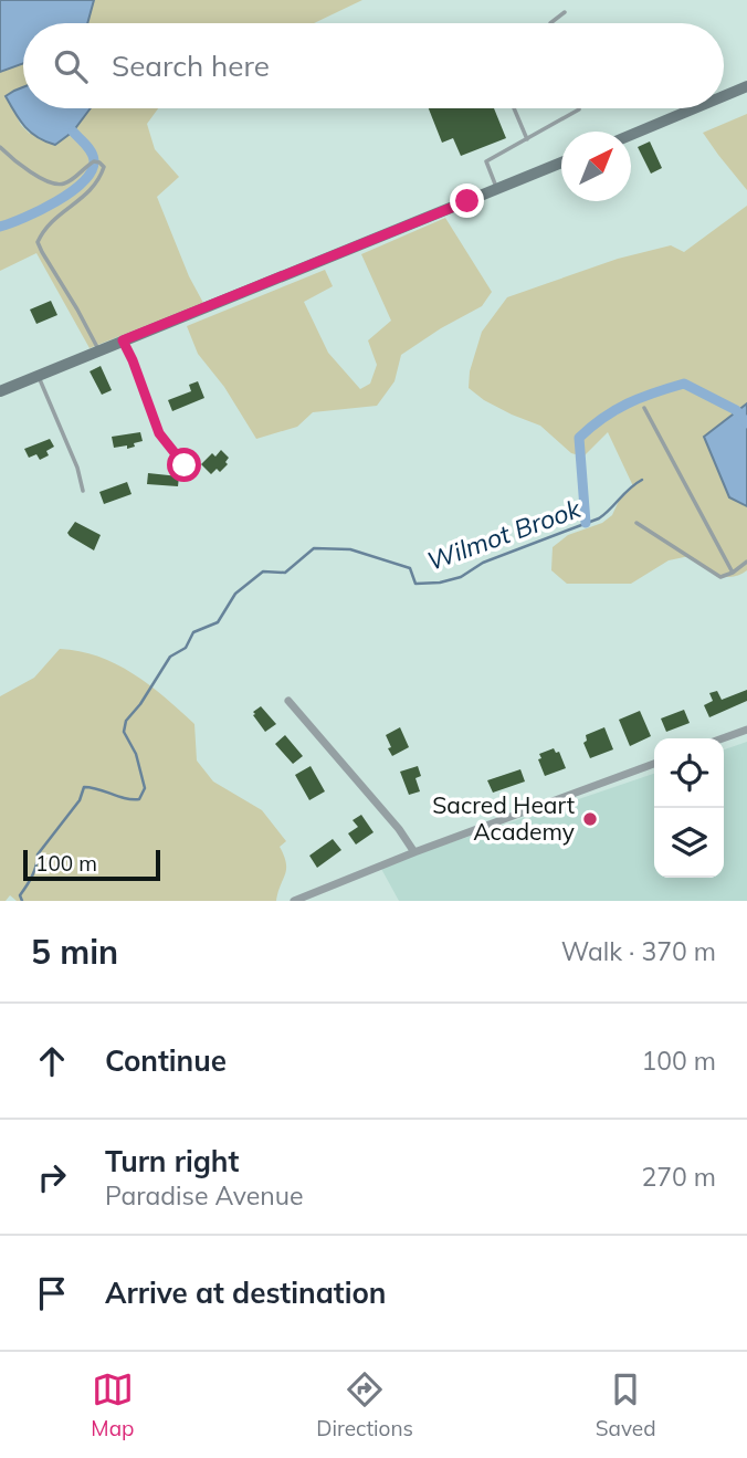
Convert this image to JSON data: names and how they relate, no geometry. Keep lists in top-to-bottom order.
{
  "water": ["Wilmot Brook"],
  "places": ["Sacred Heart Academy"],
  "scale_bar": "100 m",
  "north": "top right",
  "page": {
    "search": "Search here",
    "scale": "100 m",
    "heading": ["5 min", "Walk · 370 m"],
    "list": [
      ["Continue", "100 m"],
      ["Turn right", "Paradise Avenue", "270 m"],
      "Arrive at destination"
    ],
    "nav": ["Map", "Directions", "Saved"]
  }
}
